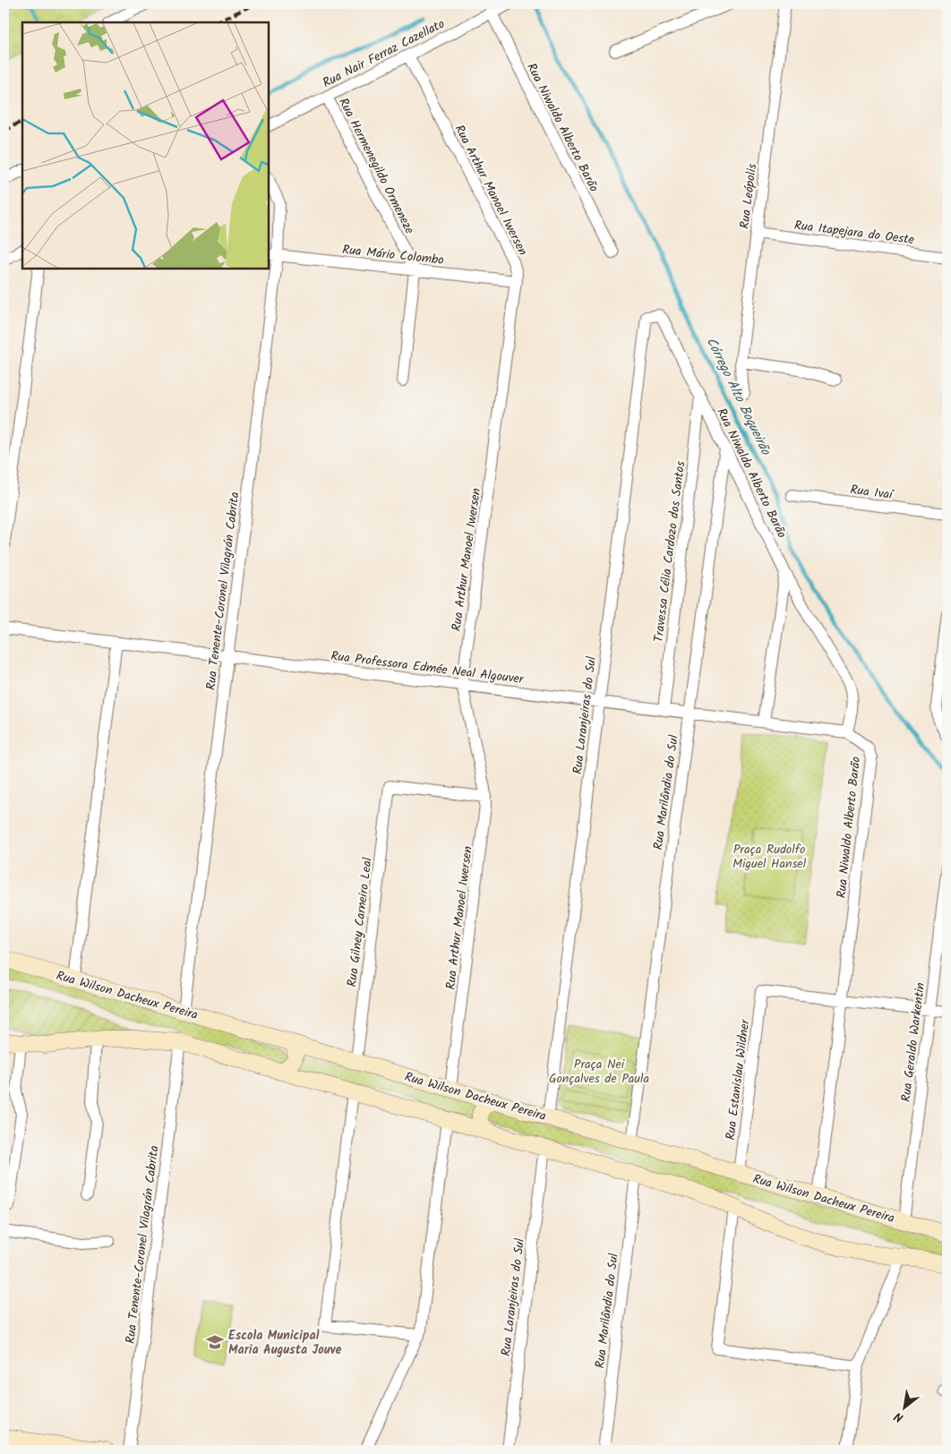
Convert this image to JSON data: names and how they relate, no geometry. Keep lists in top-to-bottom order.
{
  "streets": {
    "main road": ["Rua Wilson Dacheux Pereira"],
    "street": [
      "Rua Nair Ferraz Cazellato",
      "Rua Niwaldo Alberto Barão",
      "Rua Hermenegildo Ormeneze",
      "Rua Arthur Manoel Iwersen",
      "Rua Leópolis",
      "Rua Itapejara do Oeste",
      "Rua Mário Colombo",
      "Rua Ivaí",
      "Travessa Célia Cardozo dos Santos",
      "Rua Tenente-Coronel Vilagrán Cabrita",
      "Rua Professora Edmée Neal Algouver",
      "Rua Laranjeiras do Sul",
      "Rua Marilândia do Sul",
      "Rua Gilney Carneiro Leal",
      "Rua Geraldo Warkentin",
      "Rua Estanislau Wildner"
    ]
  },
  "crossings": [
    ["Rua Nair Ferraz Cazellato", "Rua Niwaldo Alberto Barão"],
    ["Rua Nair Ferraz Cazellato", "Rua Hermenegildo Ormeneze"],
    ["Rua Nair Ferraz Cazellato", "Rua Arthur Manoel Iwersen"],
    ["Rua Niwaldo Alberto Barão", "Travessa Célia Cardozo dos Santos"],
    ["Rua Niwaldo Alberto Barão", "Rua Professora Edmée Neal Algouver"],
    ["Rua Niwaldo Alberto Barão", "Rua Laranjeiras do Sul"],
    ["Rua Niwaldo Alberto Barão", "Rua Marilândia do Sul"],
    ["Rua Niwaldo Alberto Barão", "Rua Wilson Dacheux Pereira"],
    ["Rua Niwaldo Alberto Barão", "Rua Estanislau Wildner"],
    ["Rua Hermenegildo Ormeneze", "Rua Mário Colombo"],
    ["Rua Arthur Manoel Iwersen", "Rua Mário Colombo"],
    ["Rua Arthur Manoel Iwersen", "Rua Professora Edmée Neal Algouver"],
    ["Rua Arthur Manoel Iwersen", "Rua Gilney Carneiro Leal"],
    ["Rua Arthur Manoel Iwersen", "Rua Wilson Dacheux Pereira"],
    ["Rua Leópolis", "Rua Itapejara do Oeste"],
    ["Rua Mário Colombo", "Rua Tenente-Coronel Vilagrán Cabrita"],
    ["Travessa Célia Cardozo dos Santos", "Rua Professora Edmée Neal Algouver"],
    ["Rua Tenente-Coronel Vilagrán Cabrita", "Rua Professora Edmée Neal Algouver"],
    ["Rua Tenente-Coronel Vilagrán Cabrita", "Rua Wilson Dacheux Pereira"],
    ["Rua Professora Edmée Neal Algouver", "Rua Laranjeiras do Sul"],
    ["Rua Professora Edmée Neal Algouver", "Rua Marilândia do Sul"],
    ["Rua Laranjeiras do Sul", "Rua Wilson Dacheux Pereira"],
    ["Rua Marilândia do Sul", "Rua Wilson Dacheux Pereira"],
    ["Rua Gilney Carneiro Leal", "Rua Wilson Dacheux Pereira"],
    ["Rua Wilson Dacheux Pereira", "Rua Geraldo Warkentin"],
    ["Rua Wilson Dacheux Pereira", "Rua Estanislau Wildner"]
  ],
  "water": ["Córrego Alto Boqueirão"],
  "parks": ["Praça Rudolfo Miguel Hansel", "Praça Nei Gonçalves de Paula"],
  "places": {
    "school or university": ["Escola Municipal Maria Augusta Jouve"]
  },
  "north": "bottom left"
}
